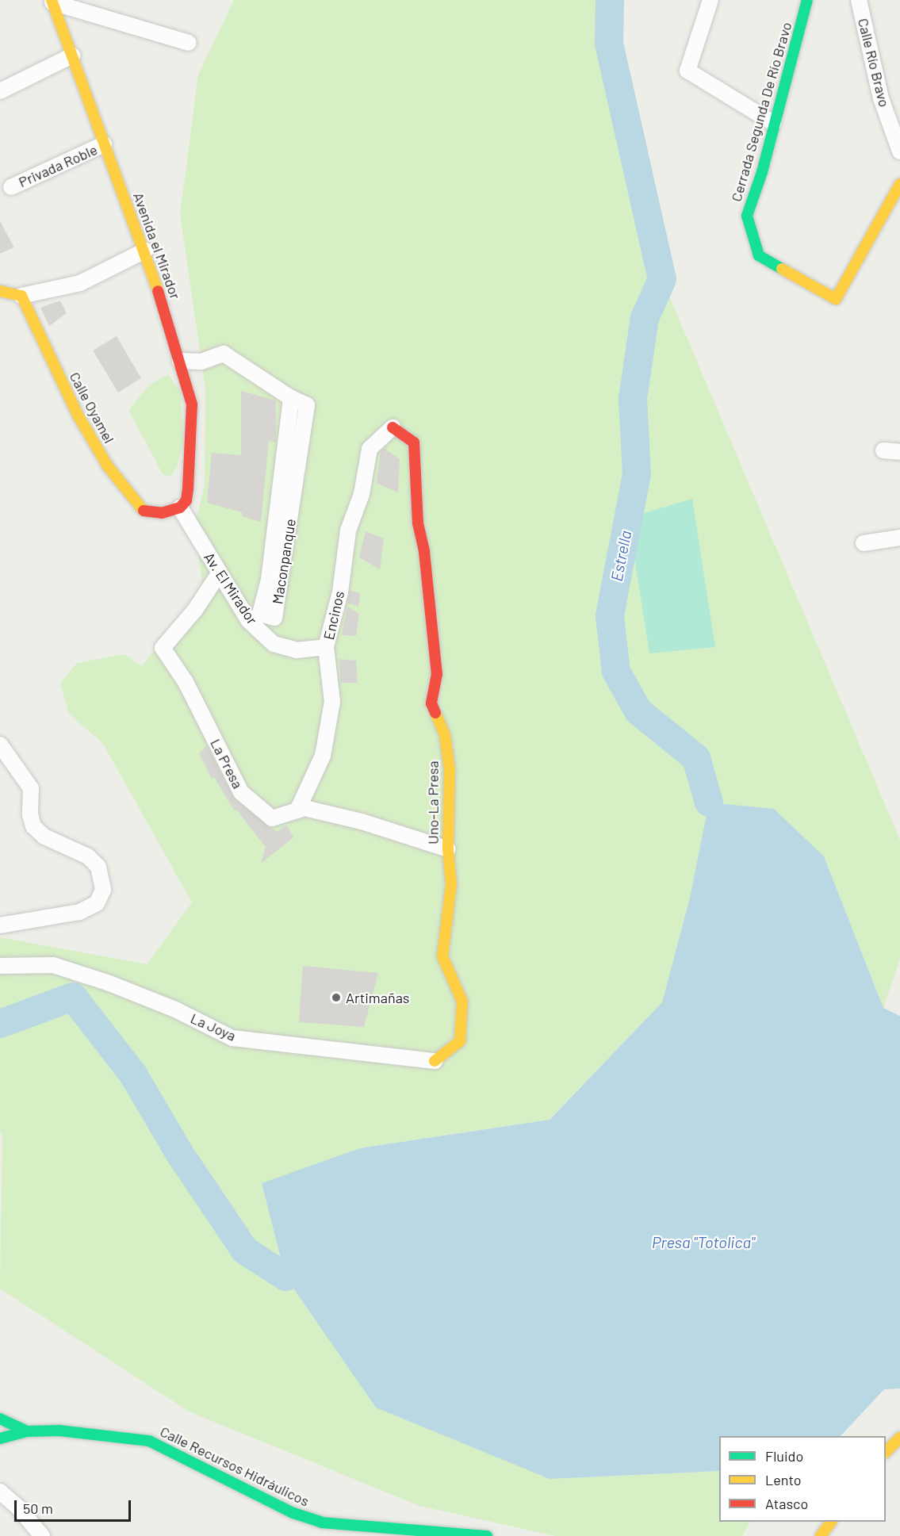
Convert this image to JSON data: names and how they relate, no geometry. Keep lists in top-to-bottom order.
{
  "streets": {
    "main road": [
      "Cerrada Segunda De Río Bravo",
      "Avenida el Mirador",
      "Calle Oyamel",
      "Uno-La Presa",
      "Calle Recursos Hidráulicos"
    ],
    "street": [
      "Calle Río Bravo",
      "Privada Roble",
      "Maconpanque",
      "Av. El Mirador",
      "Encinos",
      "La Presa",
      "La Joya"
    ]
  },
  "crossings": [
    ["Privada Roble", "Avenida el Mirador"],
    ["Avenida el Mirador", "Calle Oyamel"],
    ["Avenida el Mirador", "Av. El Mirador"],
    ["Calle Oyamel", "Av. El Mirador"],
    ["Av. El Mirador", "Encinos"],
    ["Av. El Mirador", "La Presa"],
    ["Encinos", "La Presa"],
    ["Encinos", "Uno-La Presa"],
    ["La Presa", "Uno-La Presa"],
    ["Uno-La Presa", "La Joya"]
  ],
  "water": ["Estrella", "Presa \"Totolica\""],
  "places": ["Artimañas"],
  "legend": ["Fluido", "Lento", "Atasco"],
  "scale_bar": "50 m"
}
